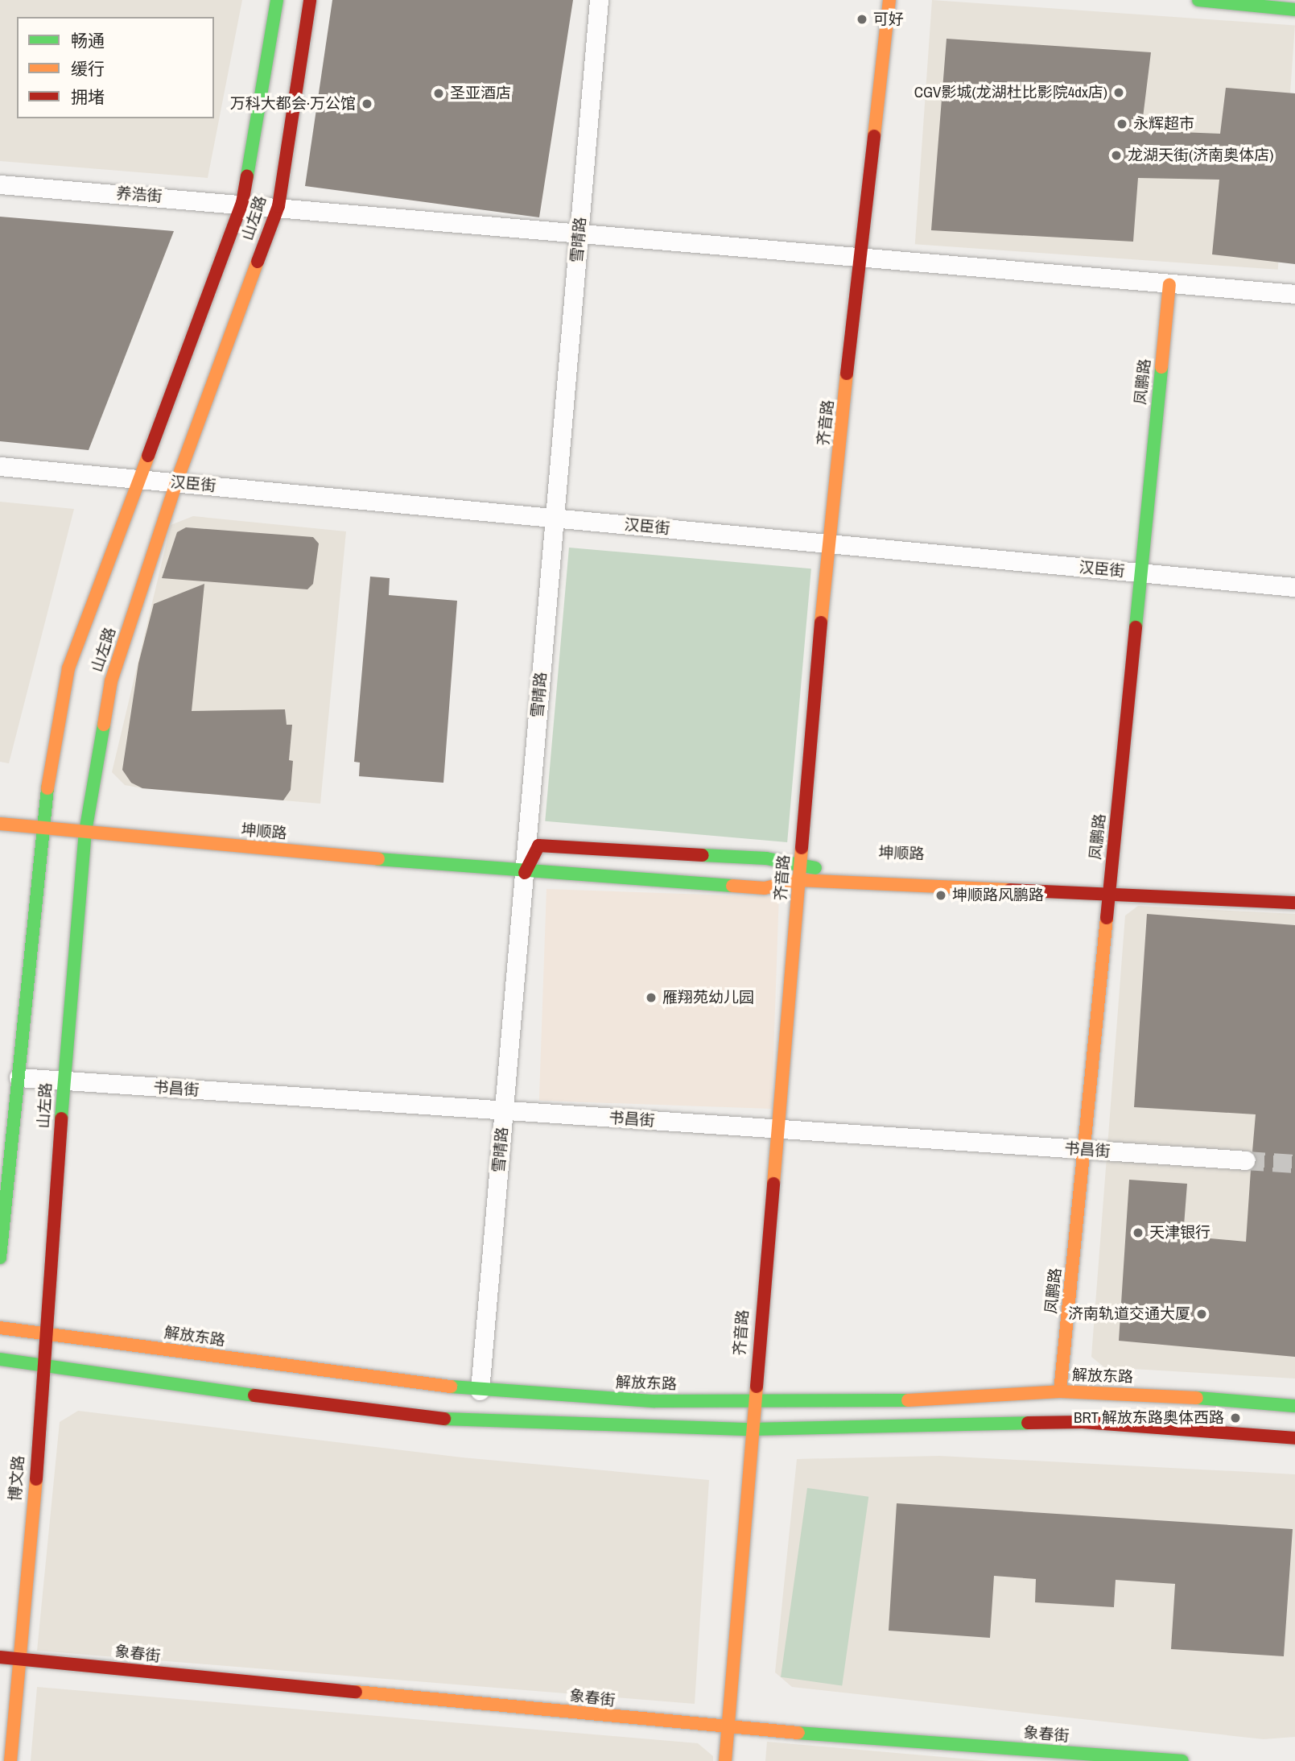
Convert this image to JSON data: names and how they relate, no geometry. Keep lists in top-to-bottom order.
{
  "streets": {
    "street": [
      "养浩街",
      "山左路",
      "雪晴路",
      "凤鹏路",
      "齐音路",
      "汉臣街",
      "坤顺路",
      "书昌街",
      "解放东路",
      "博文路",
      "象春街"
    ]
  },
  "crossings": [
    ["养浩街", "山左路"],
    ["养浩街", "雪晴路"],
    ["养浩街", "凤鹏路"],
    ["养浩街", "齐音路"],
    ["山左路", "汉臣街"],
    ["山左路", "坤顺路"],
    ["山左路", "书昌街"],
    ["山左路", "解放东路"],
    ["山左路", "博文路"],
    ["雪晴路", "汉臣街"],
    ["雪晴路", "坤顺路"],
    ["雪晴路", "书昌街"],
    ["雪晴路", "解放东路"],
    ["凤鹏路", "汉臣街"],
    ["凤鹏路", "坤顺路"],
    ["凤鹏路", "书昌街"],
    ["凤鹏路", "解放东路"],
    ["齐音路", "汉臣街"],
    ["齐音路", "坤顺路"],
    ["齐音路", "书昌街"],
    ["齐音路", "解放东路"],
    ["齐音路", "象春街"],
    ["解放东路", "博文路"],
    ["博文路", "象春街"]
  ],
  "places": [
    "可好",
    "CGV影城(龙湖杜比影院4dx店)",
    "圣亚酒店",
    "万科大都会·万公馆",
    "永辉超市",
    "龙湖天街(济南奥体店)",
    "坤顺路风鹏路",
    "雁翔苑幼儿园",
    "天津银行",
    "济南轨道交通大厦",
    "BRT 解放东路奥体西路"
  ],
  "legend": ["畅通", "缓行", "拥堵"]
}
